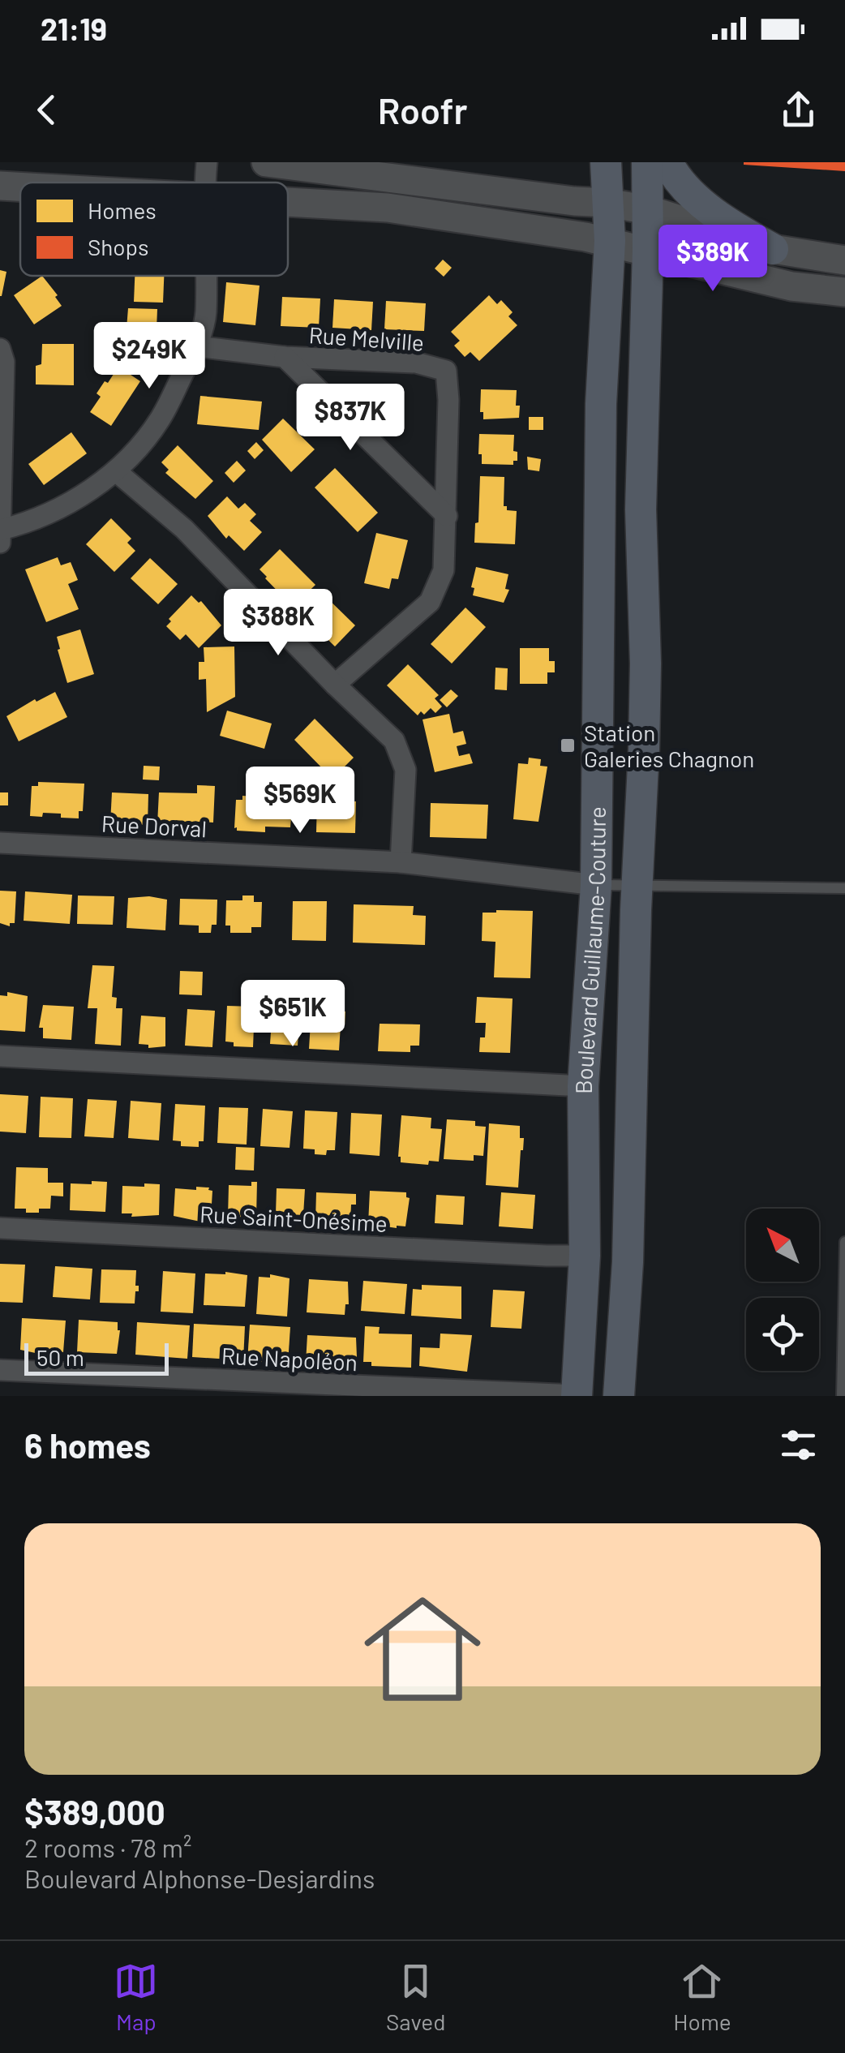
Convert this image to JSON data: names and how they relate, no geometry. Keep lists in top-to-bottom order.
{
  "streets": {
    "main road": ["Boulevard Guillaume-Couture"],
    "street": [
      "Rue Melville",
      "Rue Dorval",
      "Rue Saint-Onésime",
      "Rue Napoléon"
    ]
  },
  "crossings": [
    ["Rue Dorval", "Boulevard Guillaume-Couture"],
    ["Boulevard Guillaume-Couture", "Rue Saint-Onésime"],
    ["Boulevard Guillaume-Couture", "Rue Napoléon"]
  ],
  "places": {
    "transit": ["Station Galeries Chagnon"]
  },
  "legend": ["Homes", "Shops"],
  "scale_bar": "50 m",
  "north": "top left",
  "page": {
    "status": "21:19",
    "header": "Roofr",
    "price": [
      "$389K",
      "$249K",
      "$837K",
      "$388K",
      "$569K",
      "$651K"
    ],
    "scale": "50 m",
    "heading": "6 homes",
    "list": [
      {
        "name": "$389,000",
        "note": "2 rooms · 78 m² · Boulevard Alphonse-Desjardins"
      }
    ],
    "tabs": ["Map", "Saved", "Home"]
  }
}
